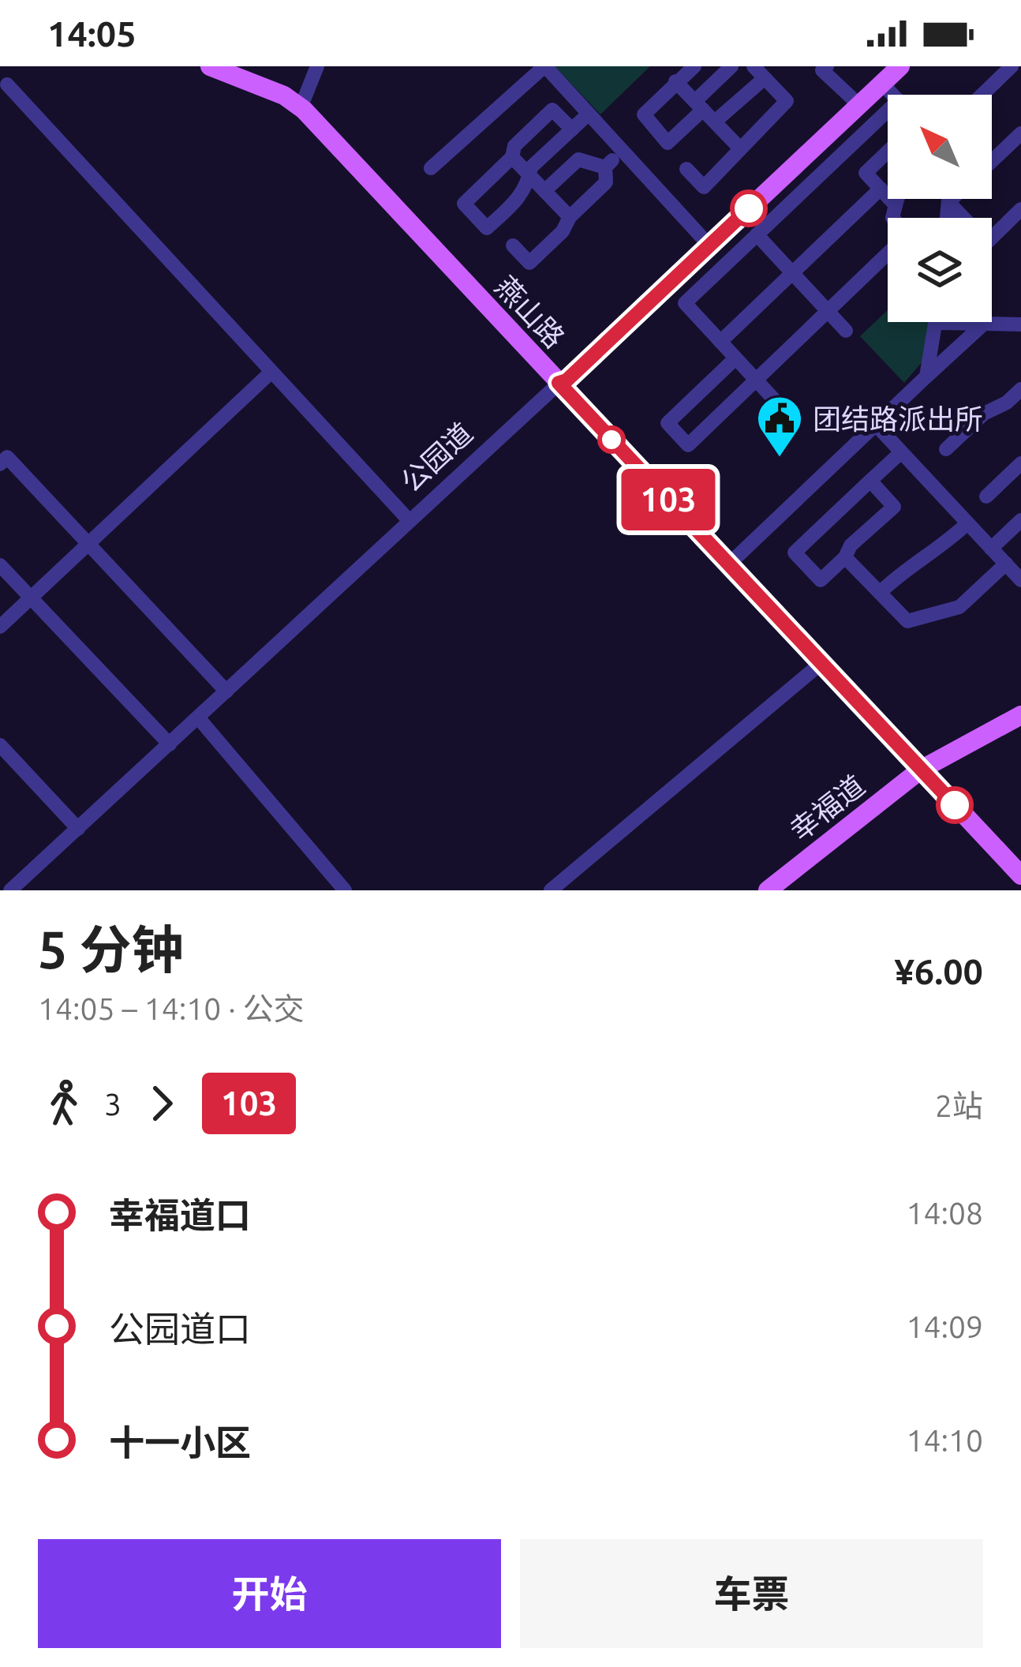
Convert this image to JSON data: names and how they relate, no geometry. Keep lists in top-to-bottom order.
{
  "streets": {
    "main road": ["燕山路", "公园道", "幸福道"]
  },
  "crossings": [
    ["燕山路", "公园道"],
    ["燕山路", "幸福道"]
  ],
  "places": {
    "public building": ["团结路派出所"]
  },
  "lines": ["bus line 103"],
  "north": "top left",
  "page": {
    "status": "14:05",
    "on_map": "103",
    "heading": ["5 分钟", "14:05 – 14:10 · 公交", "¥6.00"],
    "legs": ["3", "103", "2站"],
    "list": [
      {
        "name": "幸福道口",
        "value": "14:08"
      },
      {
        "name": "公园道口",
        "value": "14:09"
      },
      {
        "name": "十一小区",
        "value": "14:10"
      }
    ],
    "buttons": ["开始", "车票"]
  }
}
